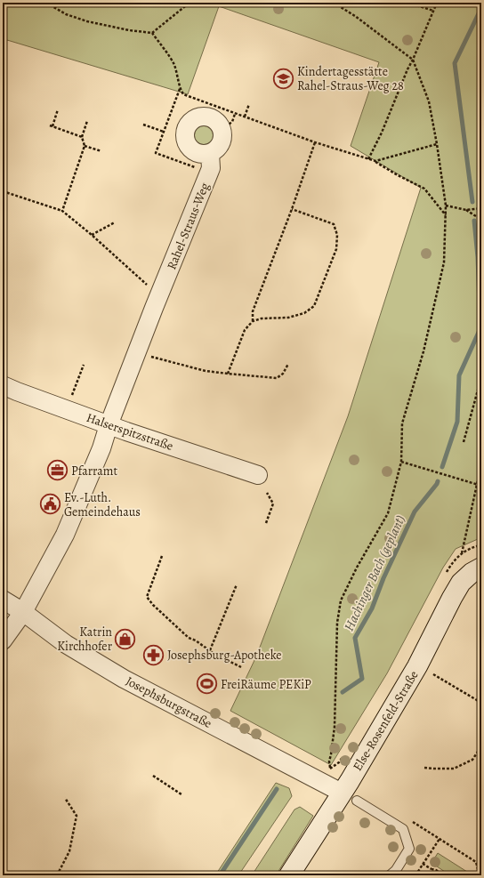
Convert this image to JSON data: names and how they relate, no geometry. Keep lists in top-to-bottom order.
{
  "streets": {
    "street": [
      "Rahel-Straus-Weg",
      "Halserspitzstraße",
      "Josephsburgstraße",
      "Else-Rosenfeld-Straße"
    ]
  },
  "crossings": [
    ["Rahel-Straus-Weg", "Halserspitzstraße"],
    ["Rahel-Straus-Weg", "Josephsburgstraße"],
    ["Josephsburgstraße", "Else-Rosenfeld-Straße"]
  ],
  "water": ["Hachinger Bach (geplant)"],
  "places": {
    "school or university": ["Kindertagesstätte Rahel-Straus-Weg 28"],
    "office": ["Pfarramt"],
    "public building": ["Ev.-Luth. Gemeindehaus"],
    "shop": ["Katrin Kirchhofer"],
    "pharmacy": ["Josephsburg-Apotheke"],
    "sports": ["FreiRäume PEKiP"]
  }
}
